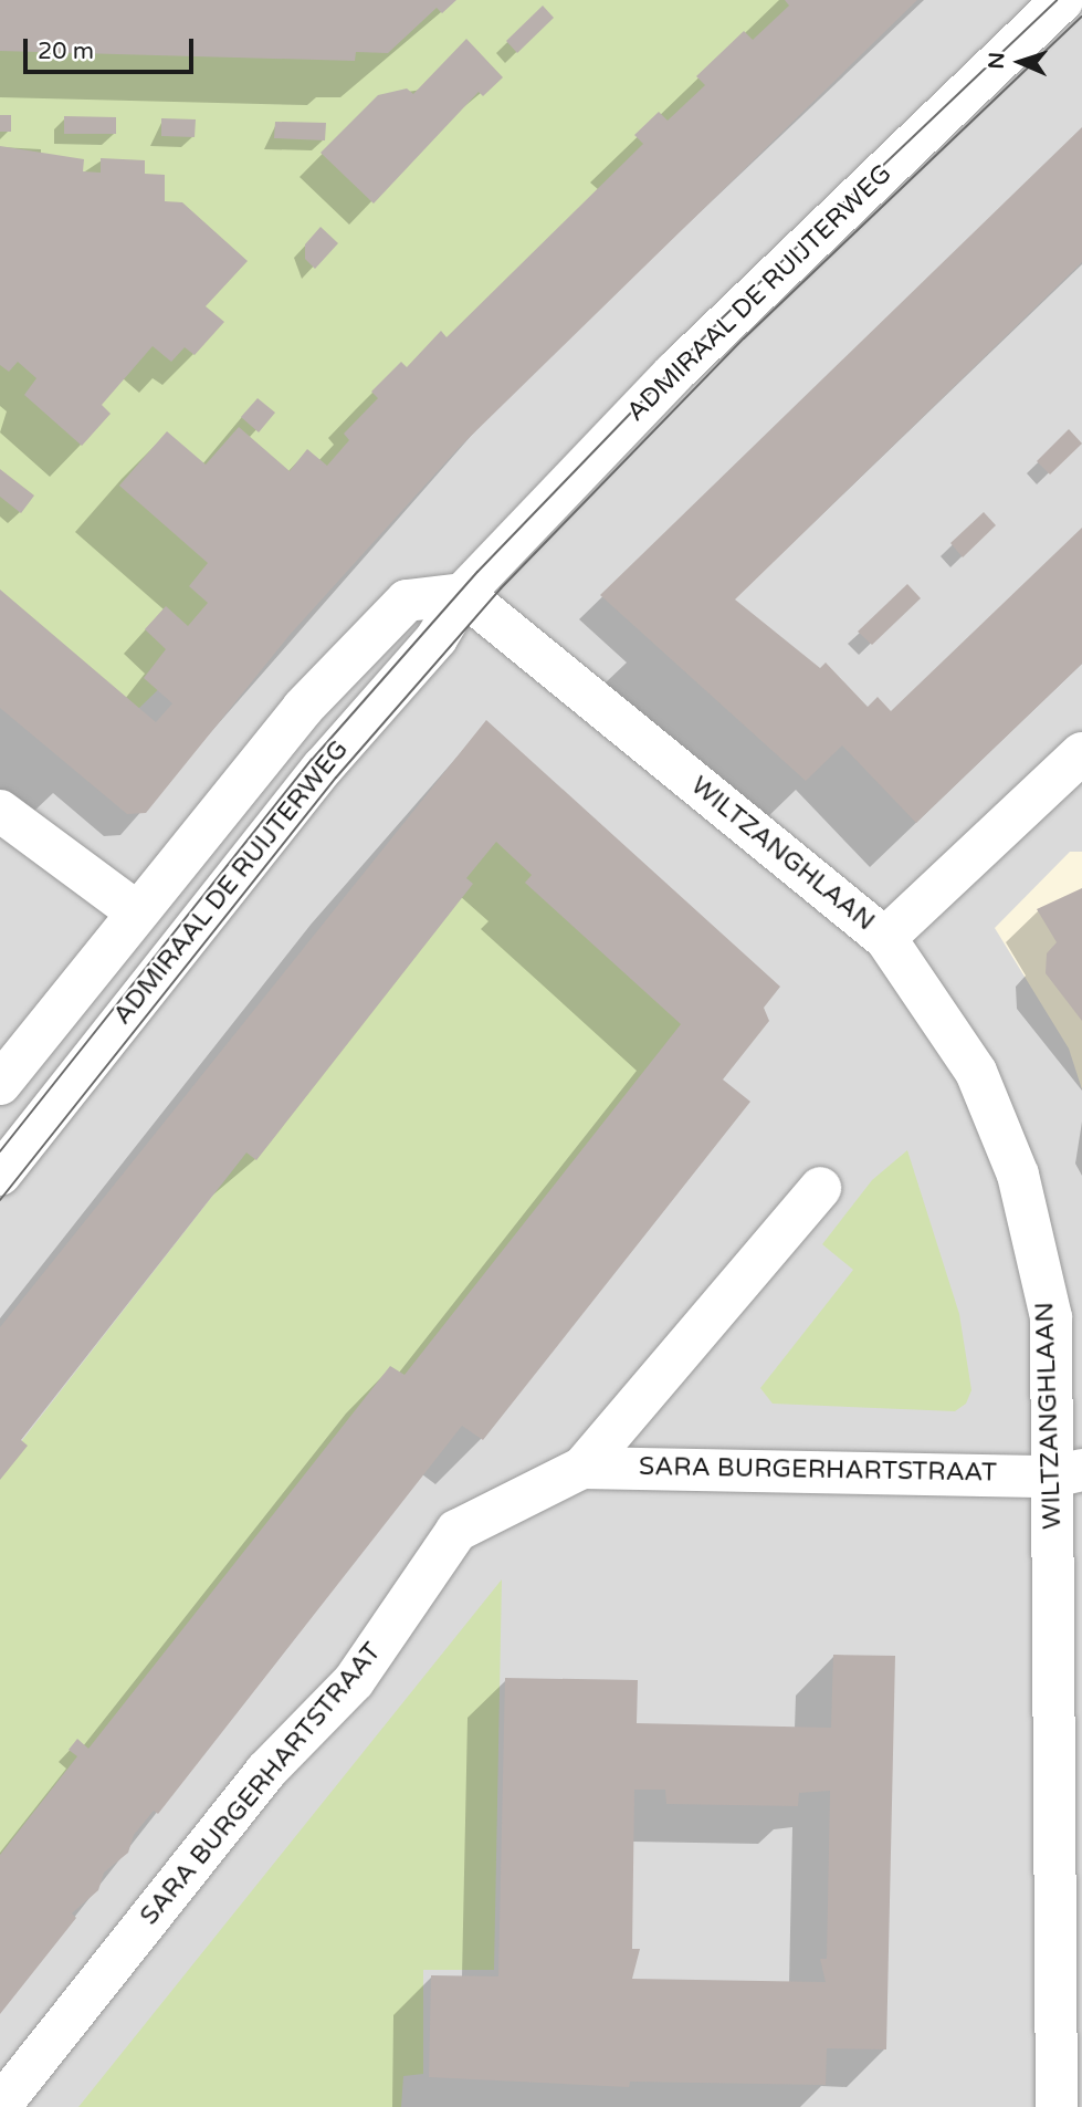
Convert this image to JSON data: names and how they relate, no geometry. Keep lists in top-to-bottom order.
{
  "streets": {
    "street": ["ADMIRAAL DE RUIJTERWEG", "WILTZANGHLAAN", "SARA BURGERHARTSTRAAT"]
  },
  "crossings": [
    ["ADMIRAAL DE RUIJTERWEG", "WILTZANGHLAAN"],
    ["WILTZANGHLAAN", "SARA BURGERHARTSTRAAT"]
  ],
  "scale_bar": "20 m",
  "north": "left"
}
